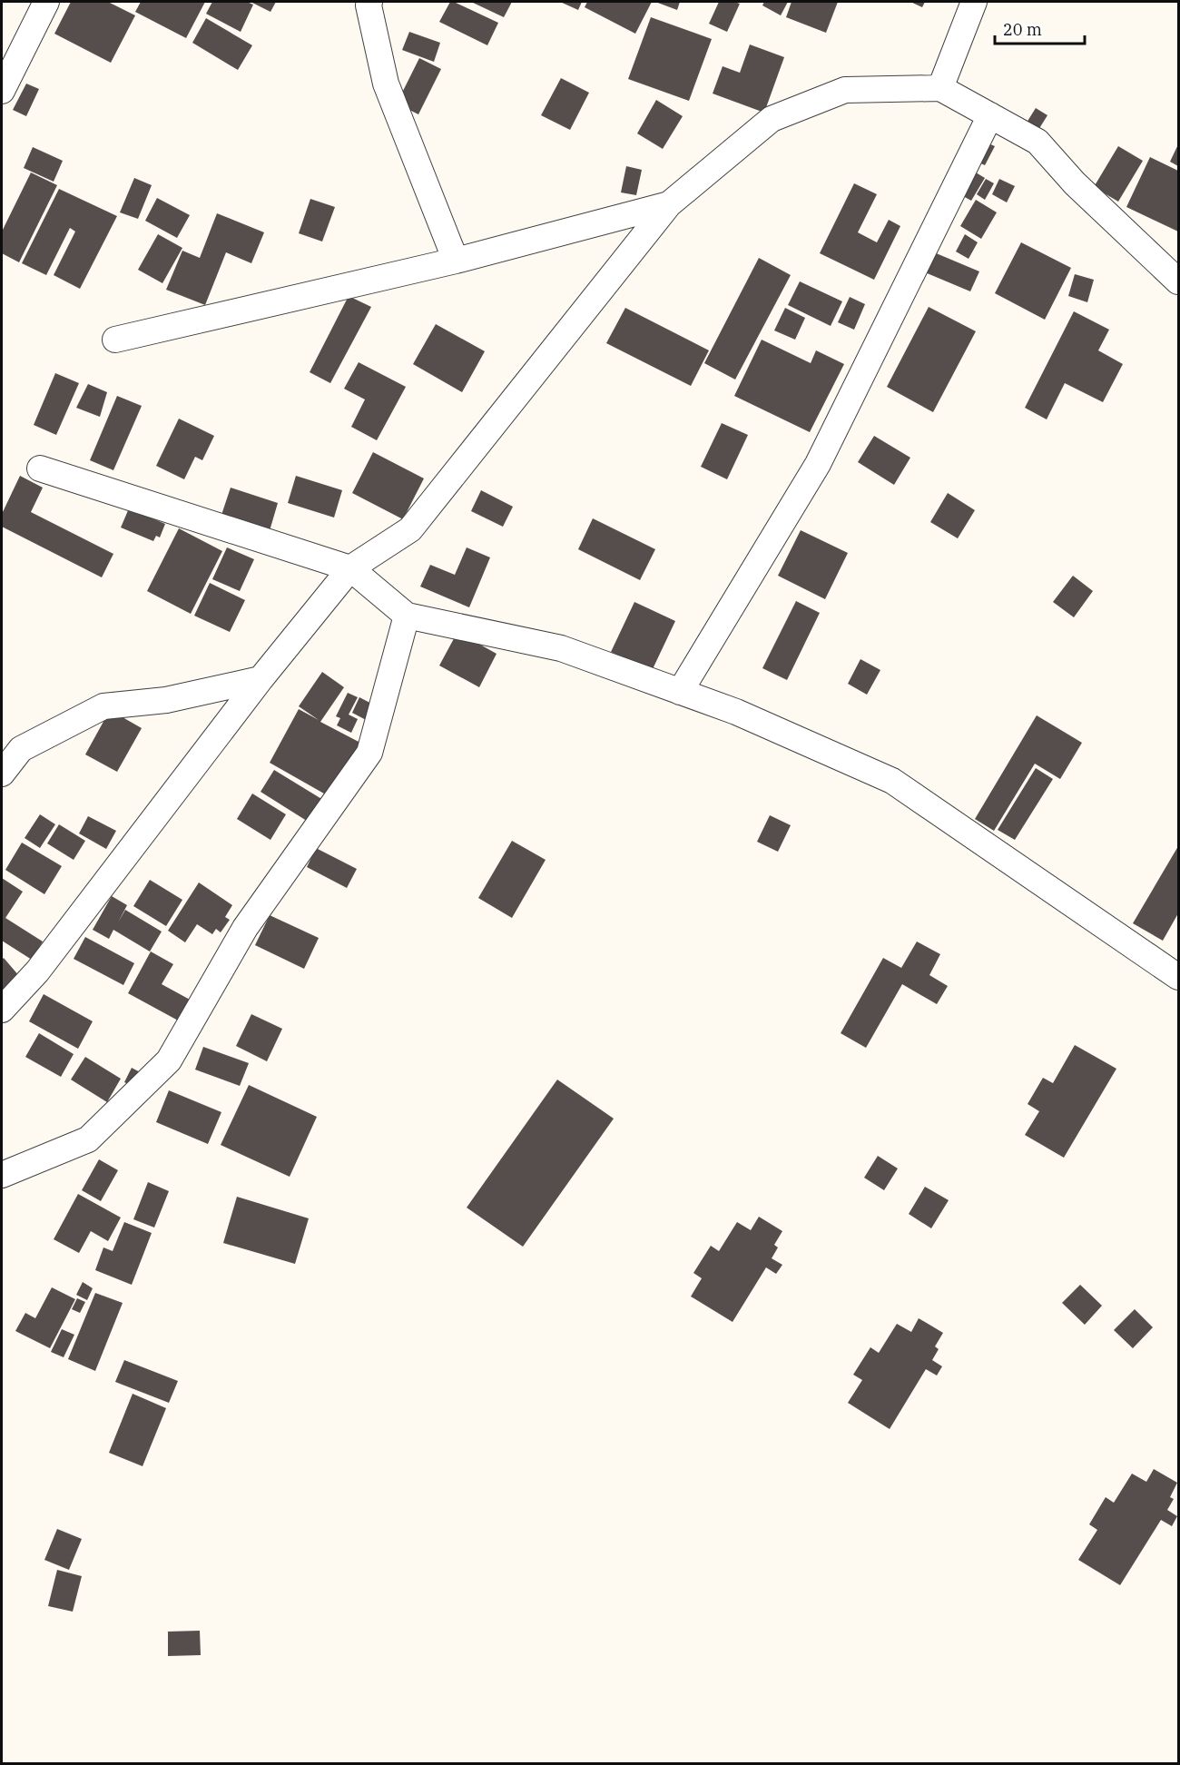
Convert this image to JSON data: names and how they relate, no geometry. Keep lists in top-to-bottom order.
{
  "scale_bar": "20 m"
}
